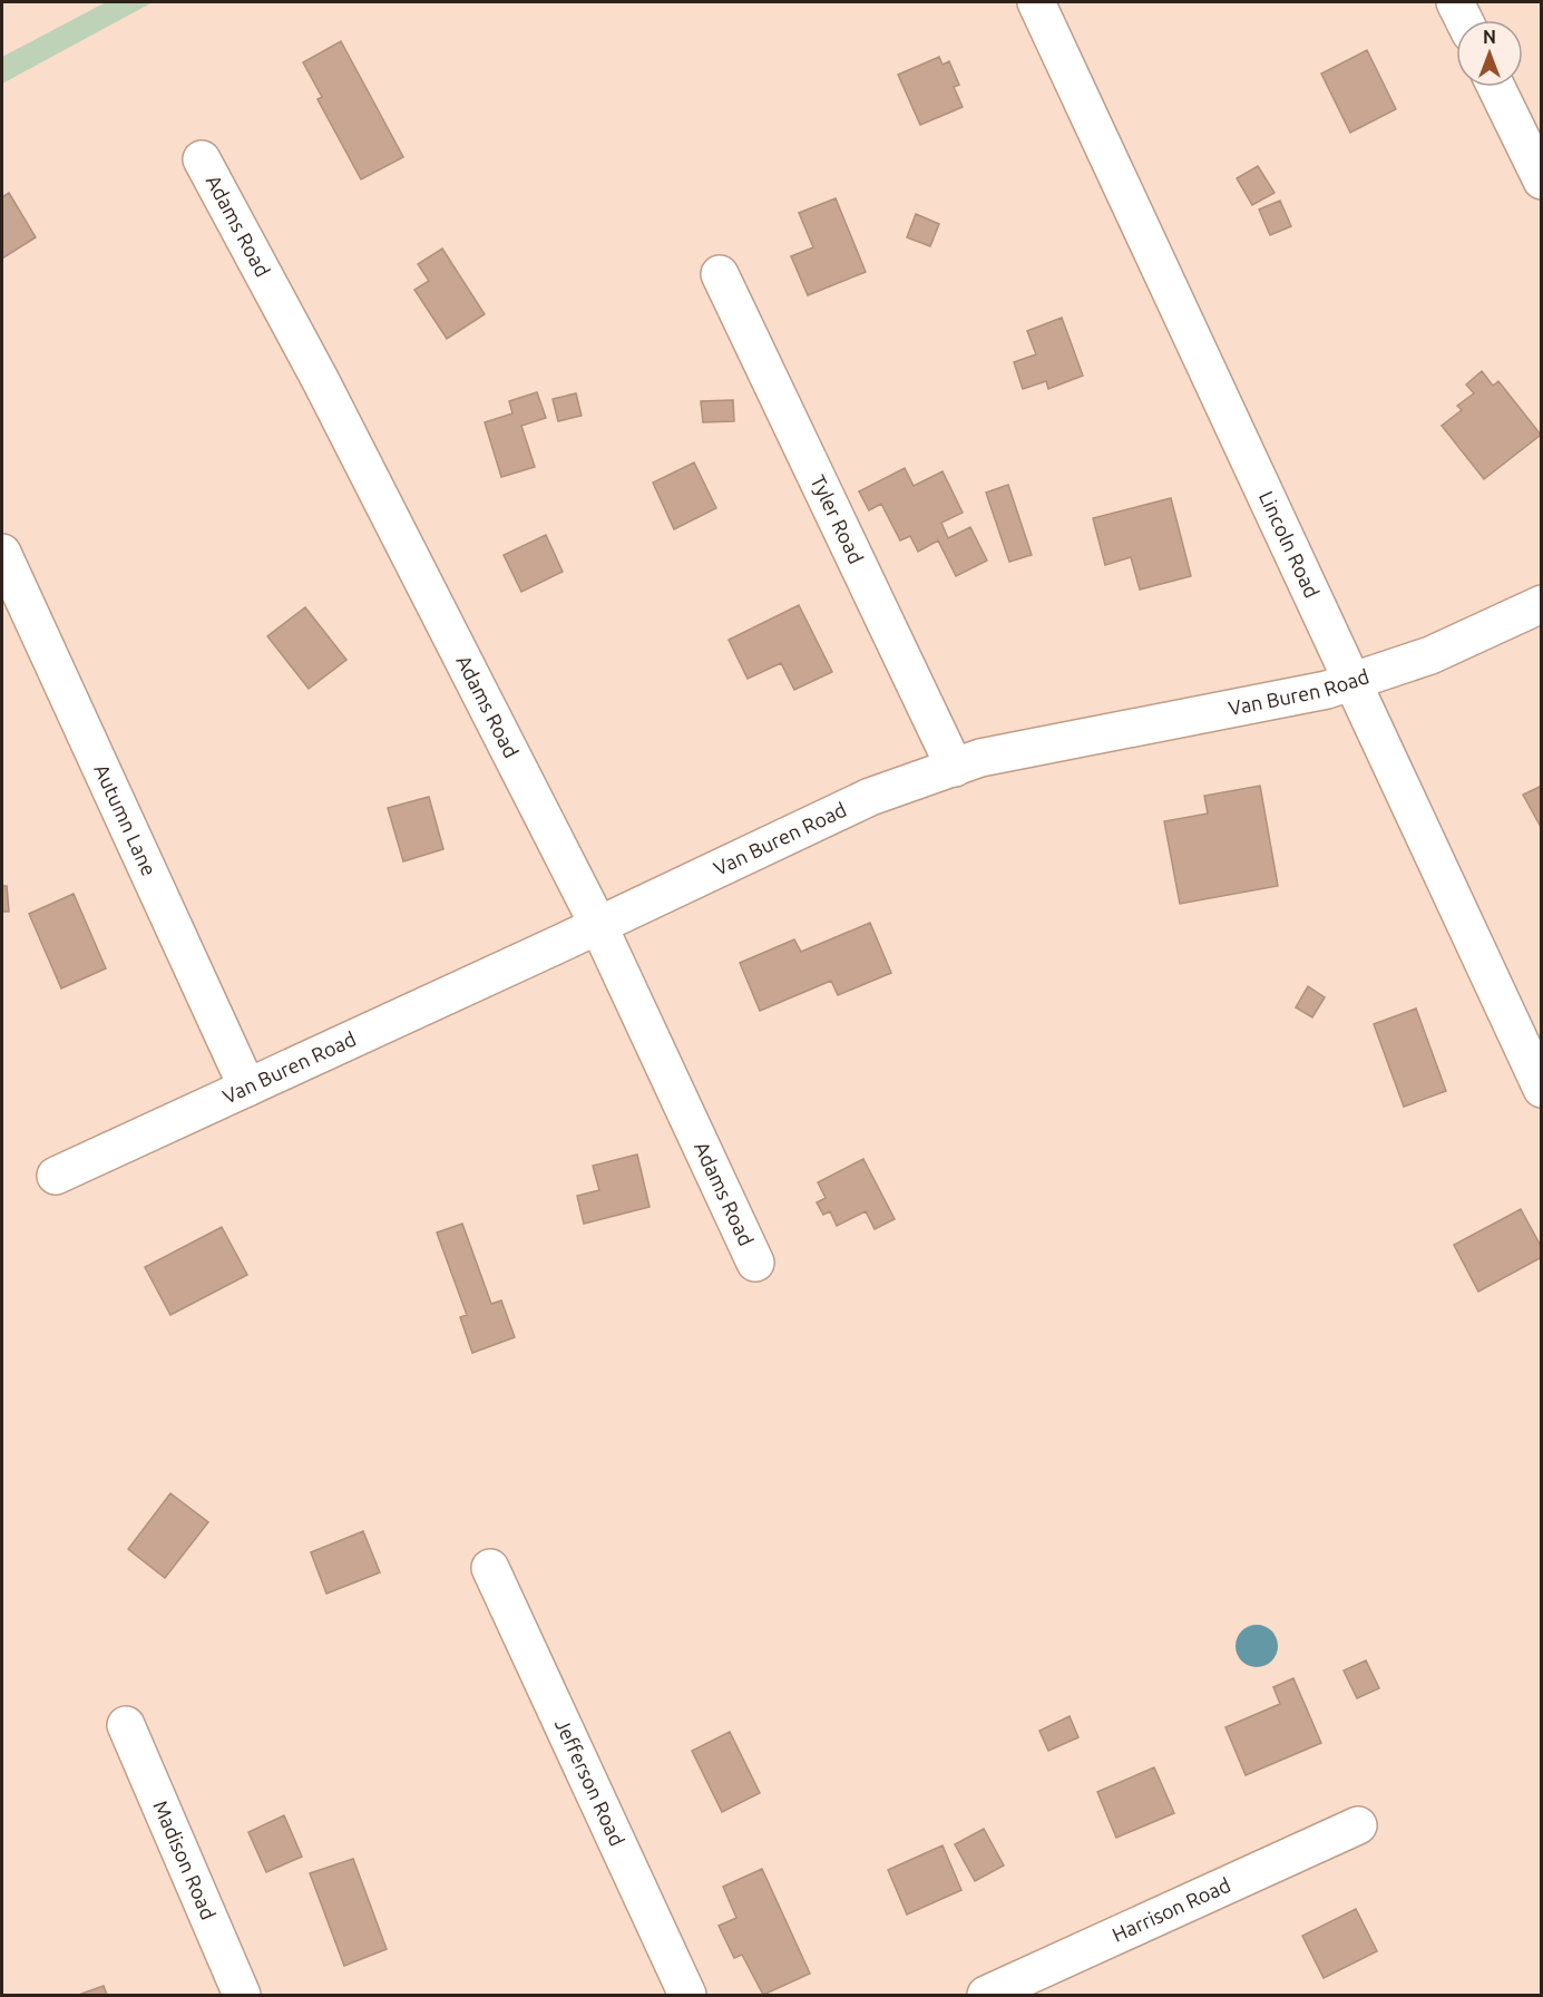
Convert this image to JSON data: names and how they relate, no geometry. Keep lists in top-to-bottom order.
{
  "streets": {
    "street": [
      "Adams Road",
      "Tyler Road",
      "Lincoln Road",
      "Van Buren Road",
      "Autumn Lane",
      "Jefferson Road",
      "Madison Road",
      "Harrison Road"
    ]
  },
  "crossings": [
    ["Adams Road", "Van Buren Road"],
    ["Tyler Road", "Van Buren Road"],
    ["Lincoln Road", "Van Buren Road"],
    ["Van Buren Road", "Autumn Lane"]
  ],
  "north": "top"
}
